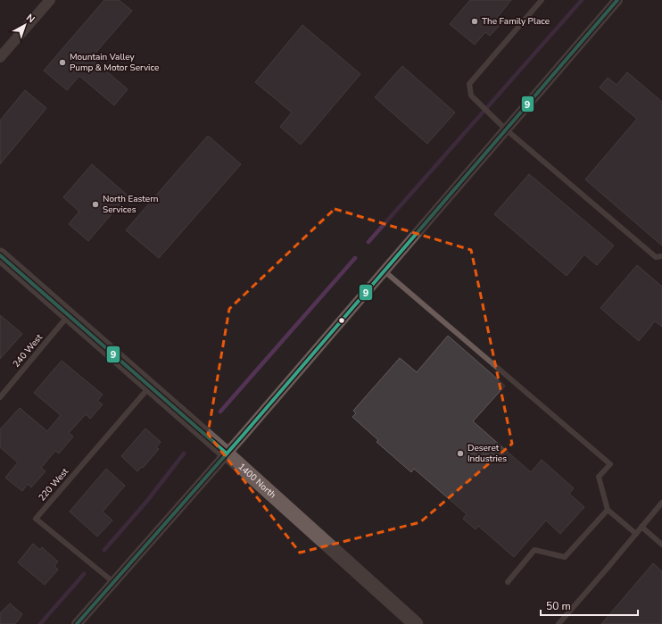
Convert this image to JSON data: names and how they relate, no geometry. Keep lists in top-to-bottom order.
{
  "streets": {
    "main road": ["1400 North"],
    "lane": ["240 West", "220 West"]
  },
  "crossings": [
    ["240 West", "1400 North"],
    ["1400 North", "220 West"]
  ],
  "places": [
    "The Family Place",
    "Mountain Valley Pump & Motor Service",
    "North Eastern Services",
    "Deseret Industries"
  ],
  "lines": ["transit line 9"],
  "scale_bar": "50 m",
  "north": "top right"
}
